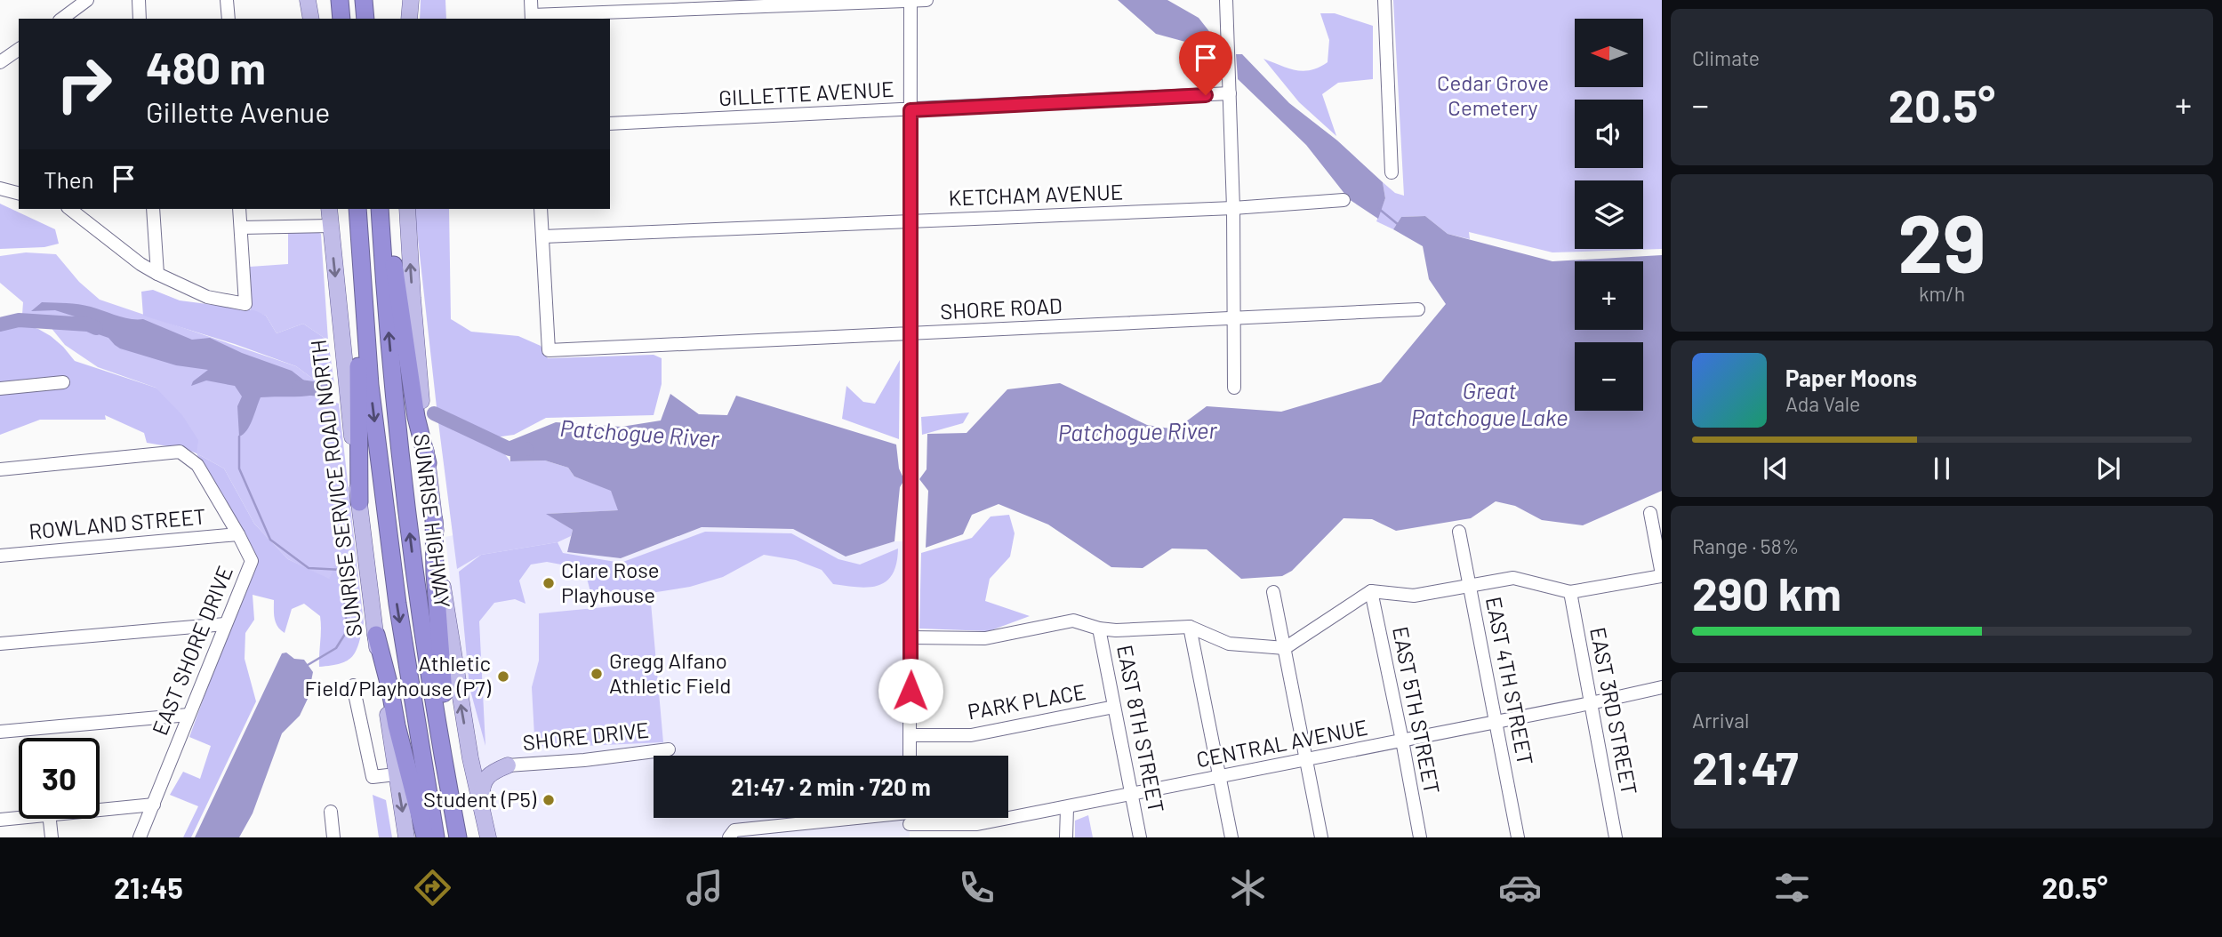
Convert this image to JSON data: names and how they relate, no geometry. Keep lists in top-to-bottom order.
{
  "streets": {
    "highway": ["SUNRISE HIGHWAY"],
    "main road": ["SUNRISE SERVICE ROAD NORTH"],
    "street": [
      "GILLETTE AVENUE",
      "KETCHAM AVENUE",
      "SHORE ROAD",
      "ROWLAND STREET",
      "EAST SHORE DRIVE",
      "EAST 4TH STREET",
      "PARK PLACE",
      "EAST 5TH STREET",
      "EAST 3RD STREET",
      "EAST 8TH STREET",
      "SHORE DRIVE",
      "CENTRAL AVENUE"
    ]
  },
  "crossings": [
    ["KETCHAM AVENUE", "SHORE ROAD"],
    ["ROWLAND STREET", "EAST SHORE DRIVE"],
    ["EAST 4TH STREET", "CENTRAL AVENUE"],
    ["PARK PLACE", "EAST 8TH STREET"],
    ["EAST 5TH STREET", "CENTRAL AVENUE"],
    ["EAST 3RD STREET", "CENTRAL AVENUE"],
    ["EAST 8TH STREET", "CENTRAL AVENUE"]
  ],
  "water": ["Great Patchogue Lake", "Patchogue River"],
  "parks": ["Cedar Grove Cemetery"],
  "places": [
    "Clare Rose Playhouse",
    "Gregg Alfano Athletic Field",
    "Athletic Field/Playhouse (P7)",
    "Student (P5)"
  ],
  "north": "left",
  "page": {
    "tile": [
      "Climate",
      ["29", "km/h"],
      ["Range · 58%", "290 km"],
      ["Arrival", "21:47"]
    ],
    "map_buttons": ["+", "−"],
    "turn": ["480 m", "Gillette Avenue"],
    "heat": ["−", "20.5°", "+"],
    "then": "Then",
    "song": ["Paper Moons", "Ada Vale"],
    "limit": "30",
    "trip": "21:47 · 2 min · 720 m",
    "tabs": ["21:45", "20.5°"]
  }
}
